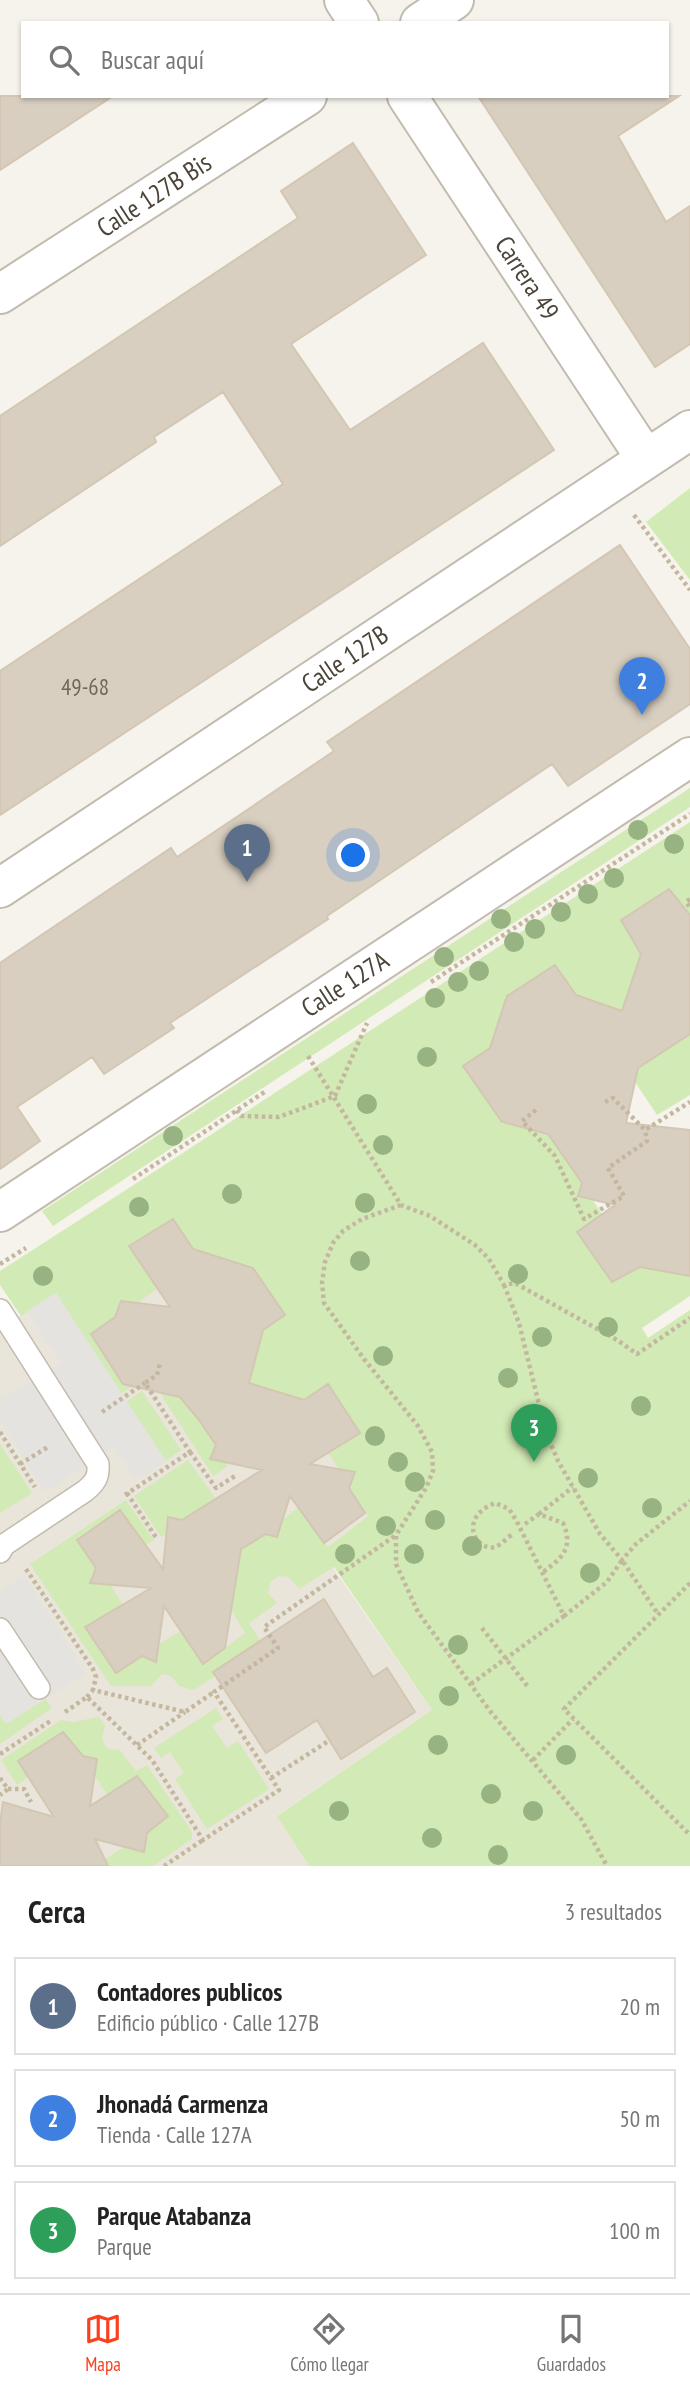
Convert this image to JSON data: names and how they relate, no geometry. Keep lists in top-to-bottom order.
{
  "streets": {
    "street": [
      "Calle 127B Bis",
      "Carrera 49",
      "Calle 127B",
      "Calle 127A"
    ]
  },
  "crossings": [
    ["Carrera 49", "Calle 127B"]
  ],
  "house_numbers": ["49-68"],
  "page": {
    "search": "Buscar aquí",
    "pins": ["2", "1", "3"],
    "heading": ["Cerca", "3 resultados"],
    "list": [
      {
        "mark": "1",
        "name": "Contadores publicos",
        "note": "Edificio público · Calle 127B",
        "value": "20 m"
      },
      {
        "mark": "2",
        "name": "Jhonadá Carmenza",
        "note": "Tienda · Calle 127A",
        "value": "50 m"
      },
      {
        "mark": "3",
        "name": "Parque Atabanza",
        "note": "Parque",
        "value": "100 m"
      }
    ],
    "nav": ["Mapa", "Cómo llegar", "Guardados"]
  }
}
